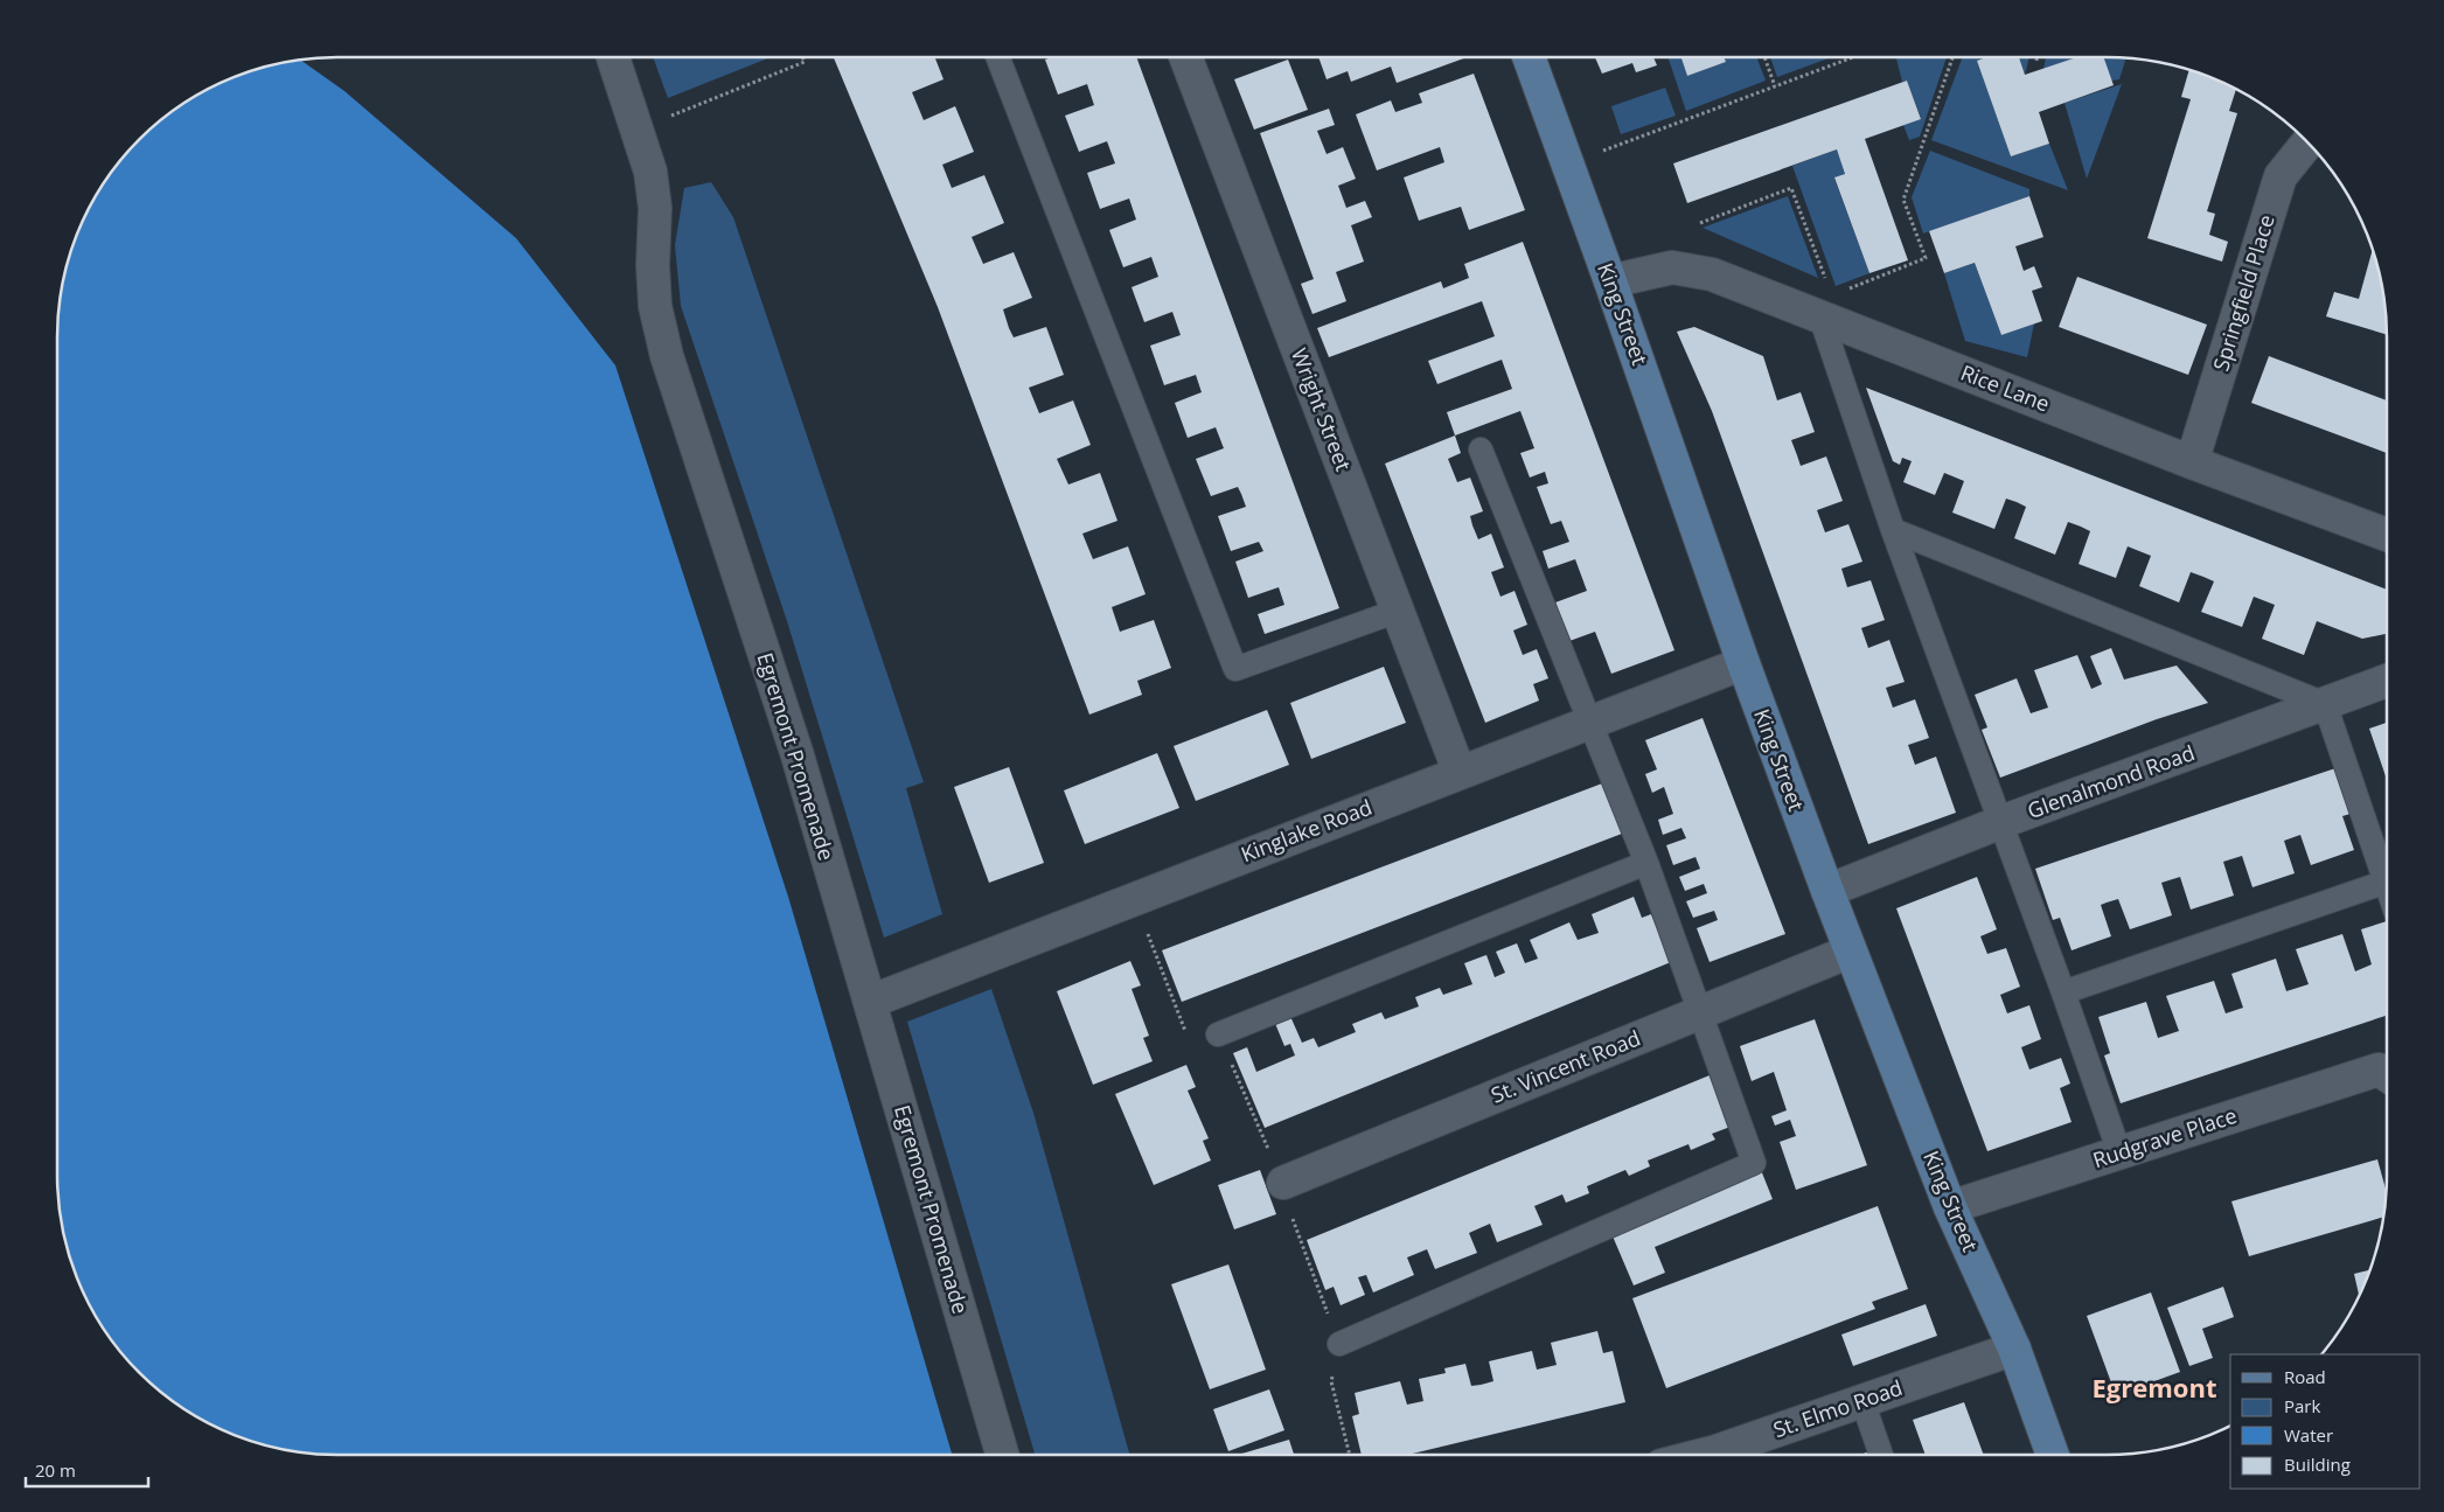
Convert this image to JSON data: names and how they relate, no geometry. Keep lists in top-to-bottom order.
{
  "streets": {
    "main road": ["King Street"],
    "street": [
      "Springfield Place",
      "Rice Lane",
      "Wright Street",
      "Egremont Promenade",
      "Glenalmond Road",
      "Kinglake Road",
      "St. Vincent Road",
      "Rudgrave Place",
      "St. Elmo Road"
    ]
  },
  "crossings": [
    ["Springfield Place", "Rice Lane"],
    ["King Street", "Rice Lane"],
    ["King Street", "Glenalmond Road"],
    ["King Street", "Kinglake Road"],
    ["King Street", "St. Vincent Road"],
    ["King Street", "Rudgrave Place"],
    ["King Street", "St. Elmo Road"],
    ["Wright Street", "Kinglake Road"],
    ["Egremont Promenade", "Kinglake Road"]
  ],
  "districts": ["Egremont"],
  "legend": [
    "Road",
    "Park",
    "Water",
    "Building"
  ],
  "scale_bar": "20 m"
}
